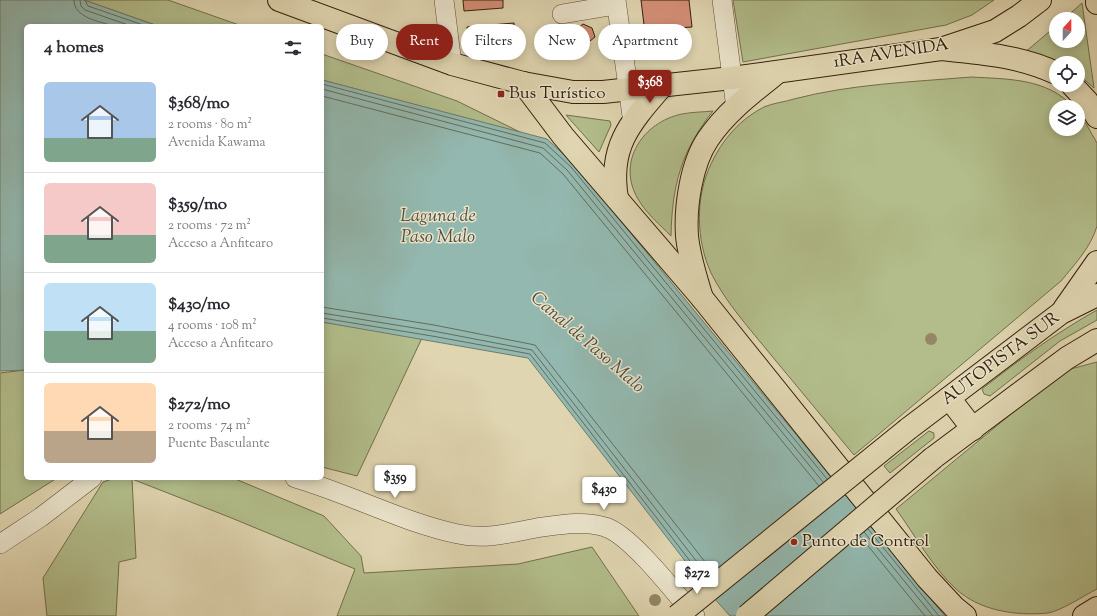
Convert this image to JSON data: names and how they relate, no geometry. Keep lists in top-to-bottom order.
{
  "streets": {
    "main road": ["1RA AVENIDA", "AUTOPISTA SUR"]
  },
  "water": ["Laguna de Paso Malo", "Canal de Paso Malo"],
  "places": {
    "transit": ["Bus Turístico"],
    "other": ["Punto de Control"]
  },
  "north": "top",
  "page": {
    "chip": [
      "Buy",
      "Rent",
      "Filters",
      "New",
      "Apartment"
    ],
    "heading": "4 homes",
    "price": [
      "$368",
      "$359",
      "$430",
      "$272"
    ],
    "list": [
      {
        "name": "$368/mo",
        "note": "2 rooms · 80 m² · Avenida Kawama"
      },
      {
        "name": "$359/mo",
        "note": "2 rooms · 72 m² · Acceso a Anfitearo"
      },
      {
        "name": "$430/mo",
        "note": "4 rooms · 108 m² · Acceso a Anfitearo"
      },
      {
        "name": "$272/mo",
        "note": "2 rooms · 74 m² · Puente Basculante"
      }
    ]
  }
}
